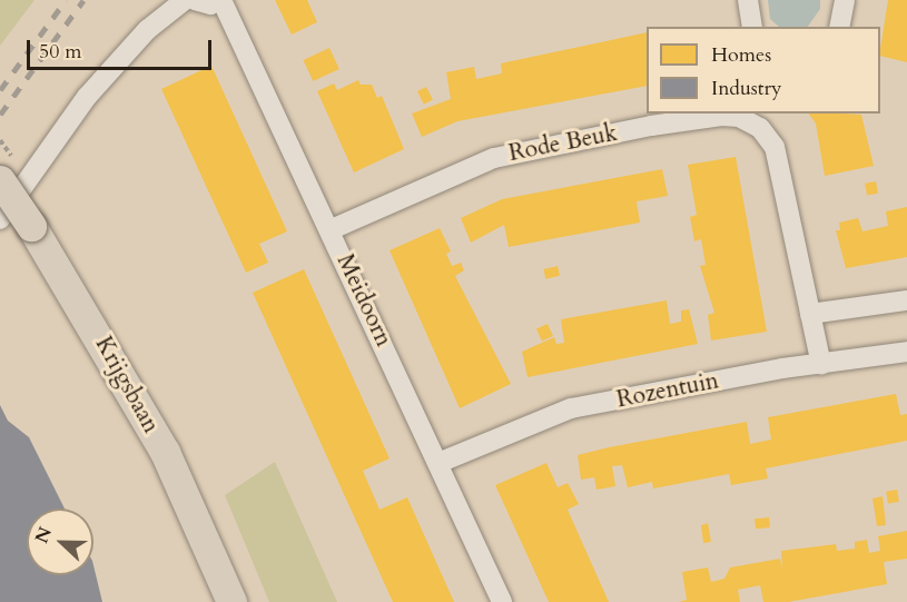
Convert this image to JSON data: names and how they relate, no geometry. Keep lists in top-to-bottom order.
{
  "streets": {
    "main road": ["Krijgsbaan"],
    "street": ["Rode Beuk", "Meidoorn", "Rozentuin"]
  },
  "crossings": [
    ["Rode Beuk", "Meidoorn"],
    ["Rode Beuk", "Rozentuin"],
    ["Meidoorn", "Rozentuin"]
  ],
  "legend": ["Homes", "Industry"],
  "scale_bar": "50 m",
  "north": "left"
}
